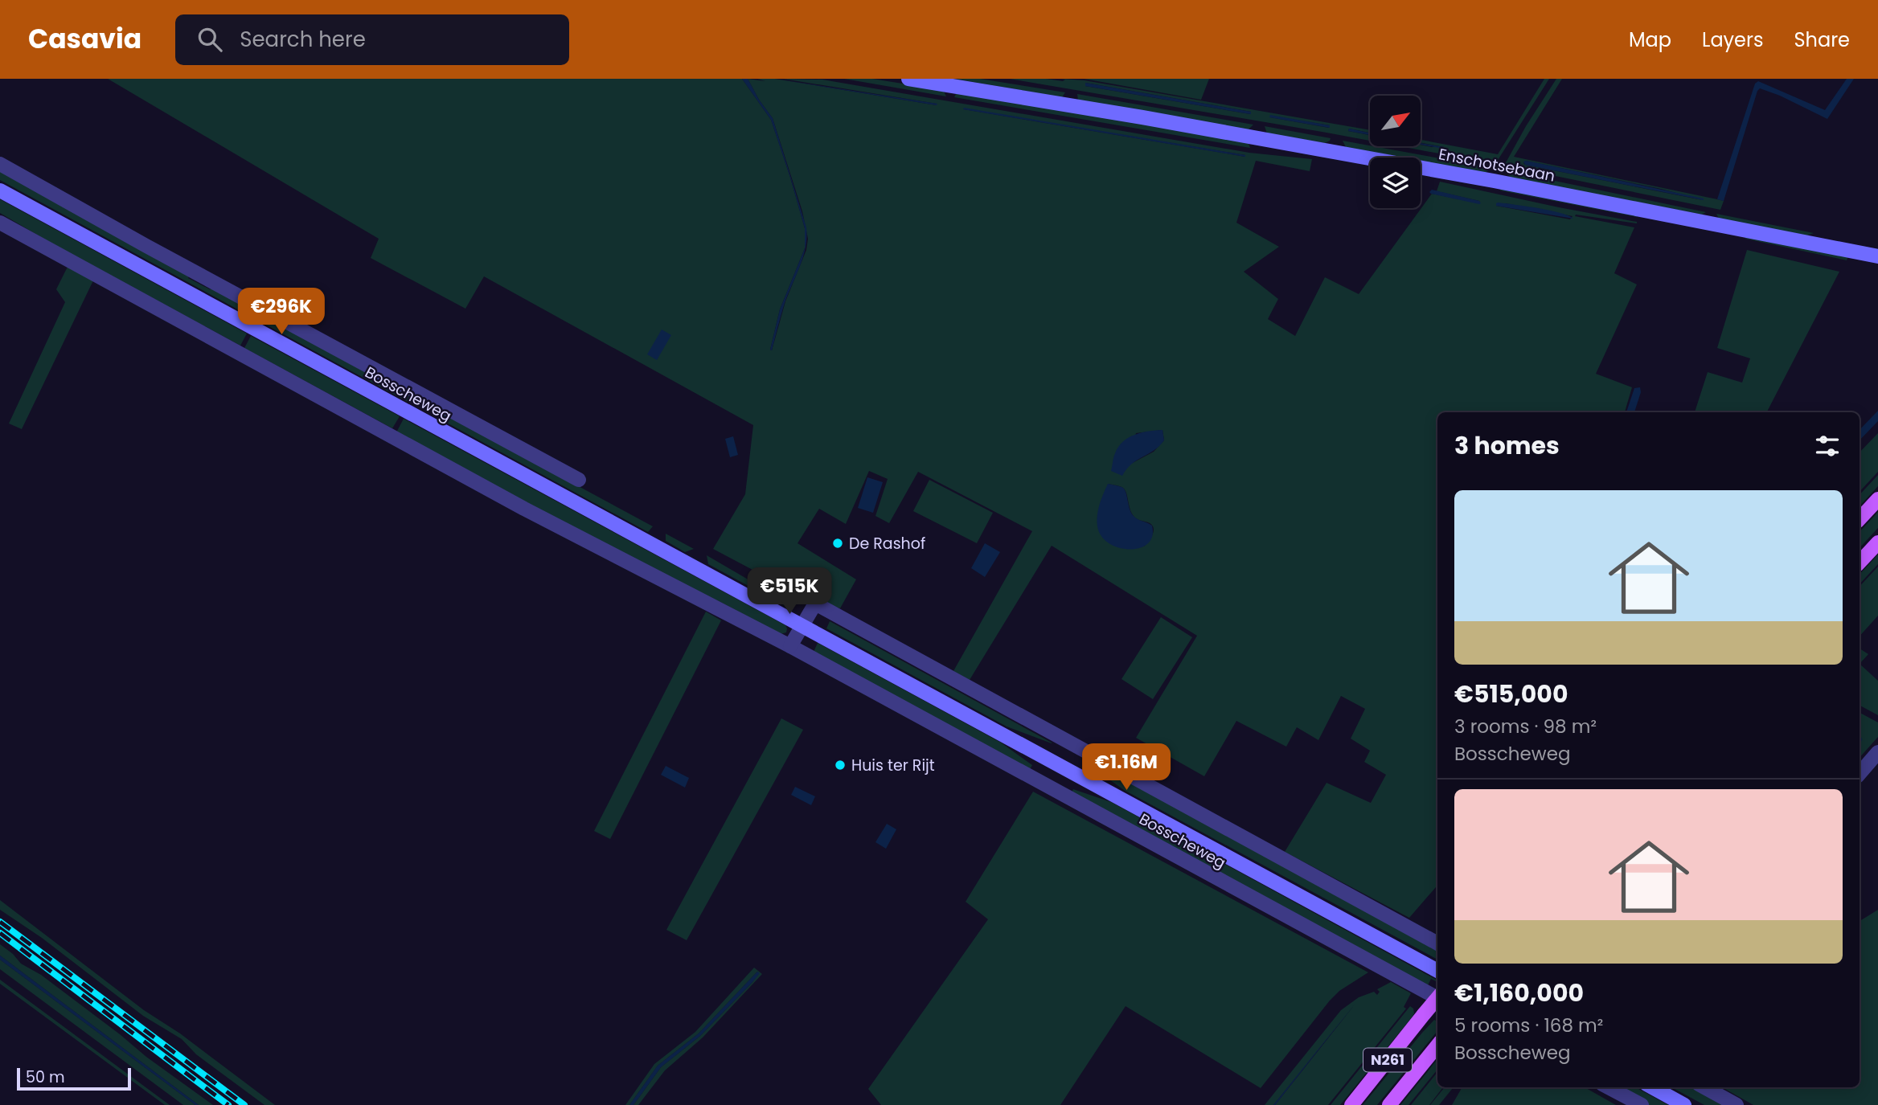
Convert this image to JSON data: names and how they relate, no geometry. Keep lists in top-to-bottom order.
{
  "streets": {
    "main road": ["Enschotsebaan", "Bosscheweg", "N261"]
  },
  "places": ["De Rashof", "Huis ter Rijt"],
  "scale_bar": "50 m",
  "north": "top right",
  "page": {
    "header": "Casavia",
    "search": "Search here",
    "nav": ["Map", "Layers", "Share"],
    "price": ["€296K", "€515K", "€1.16M"],
    "heading": "3 homes",
    "list": [
      {
        "name": "€515,000",
        "note": "3 rooms · 98 m² · Bosscheweg"
      },
      {
        "name": "€1,160,000",
        "note": "5 rooms · 168 m² · Bosscheweg"
      }
    ],
    "scale": "50 m"
  }
}
